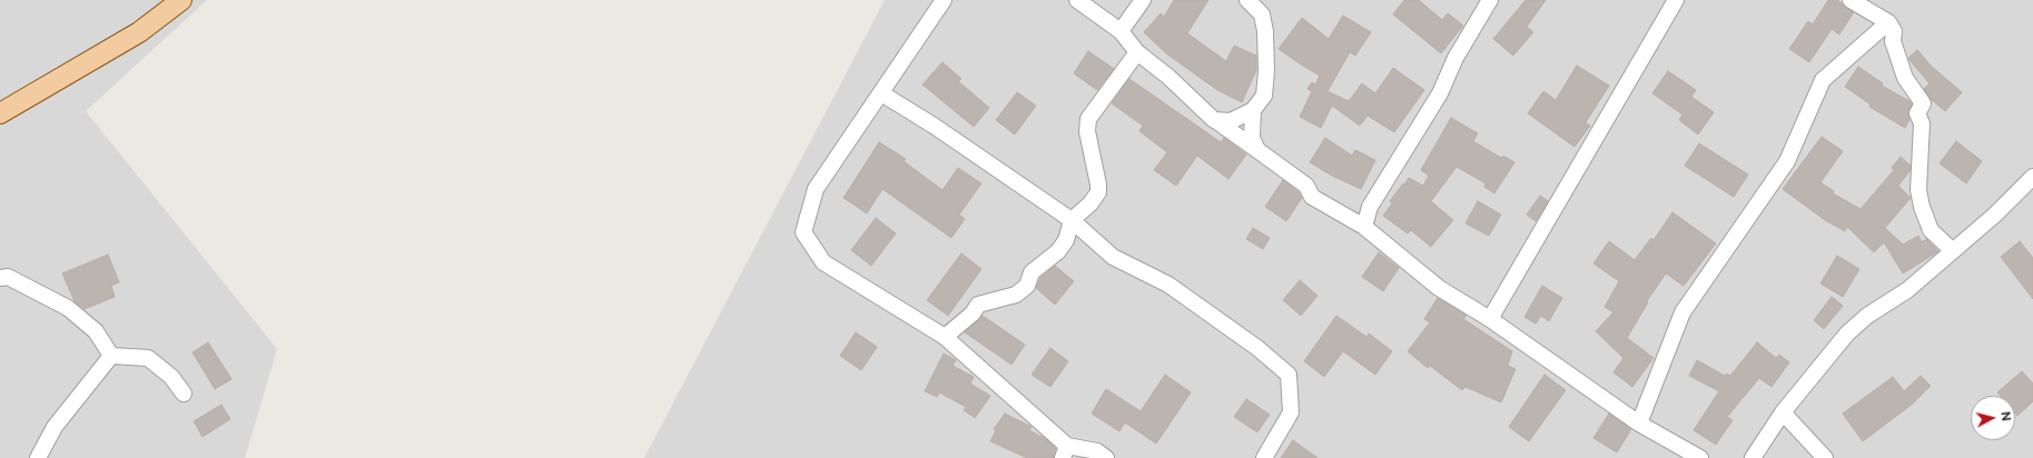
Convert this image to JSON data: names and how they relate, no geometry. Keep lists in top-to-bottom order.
{
  "north": "right"
}
